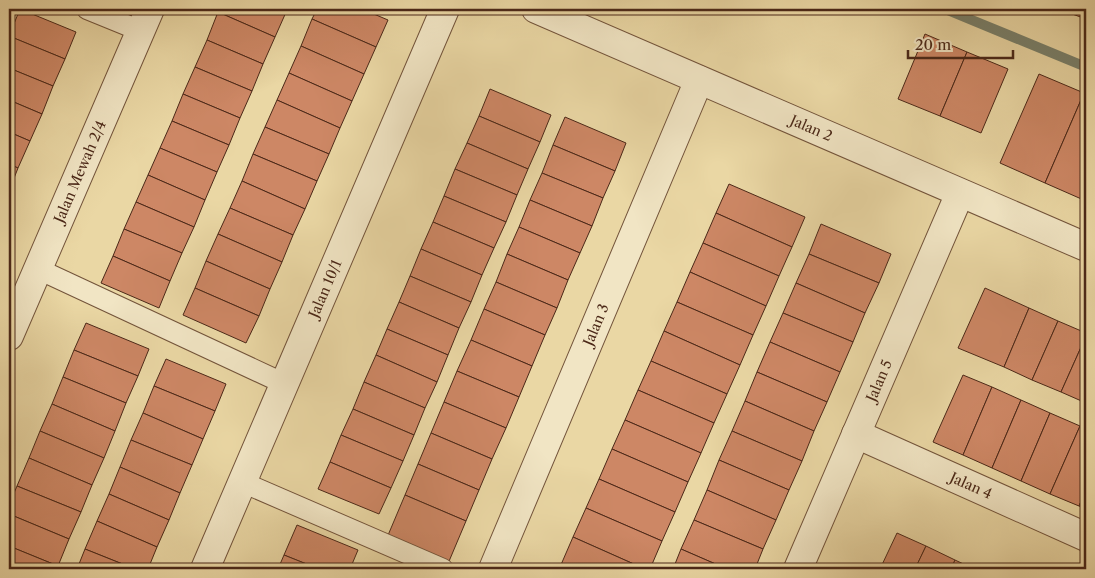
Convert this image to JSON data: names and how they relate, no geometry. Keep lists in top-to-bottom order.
{
  "streets": {
    "street": [
      "Jalan 2",
      "Jalan Mewah 2/4",
      "Jalan 10/1",
      "Jalan 3",
      "Jalan 5",
      "Jalan 4"
    ]
  },
  "crossings": [
    ["Jalan 2", "Jalan 3"],
    ["Jalan 2", "Jalan 5"],
    ["Jalan 5", "Jalan 4"]
  ],
  "scale_bar": "20 m"
}
